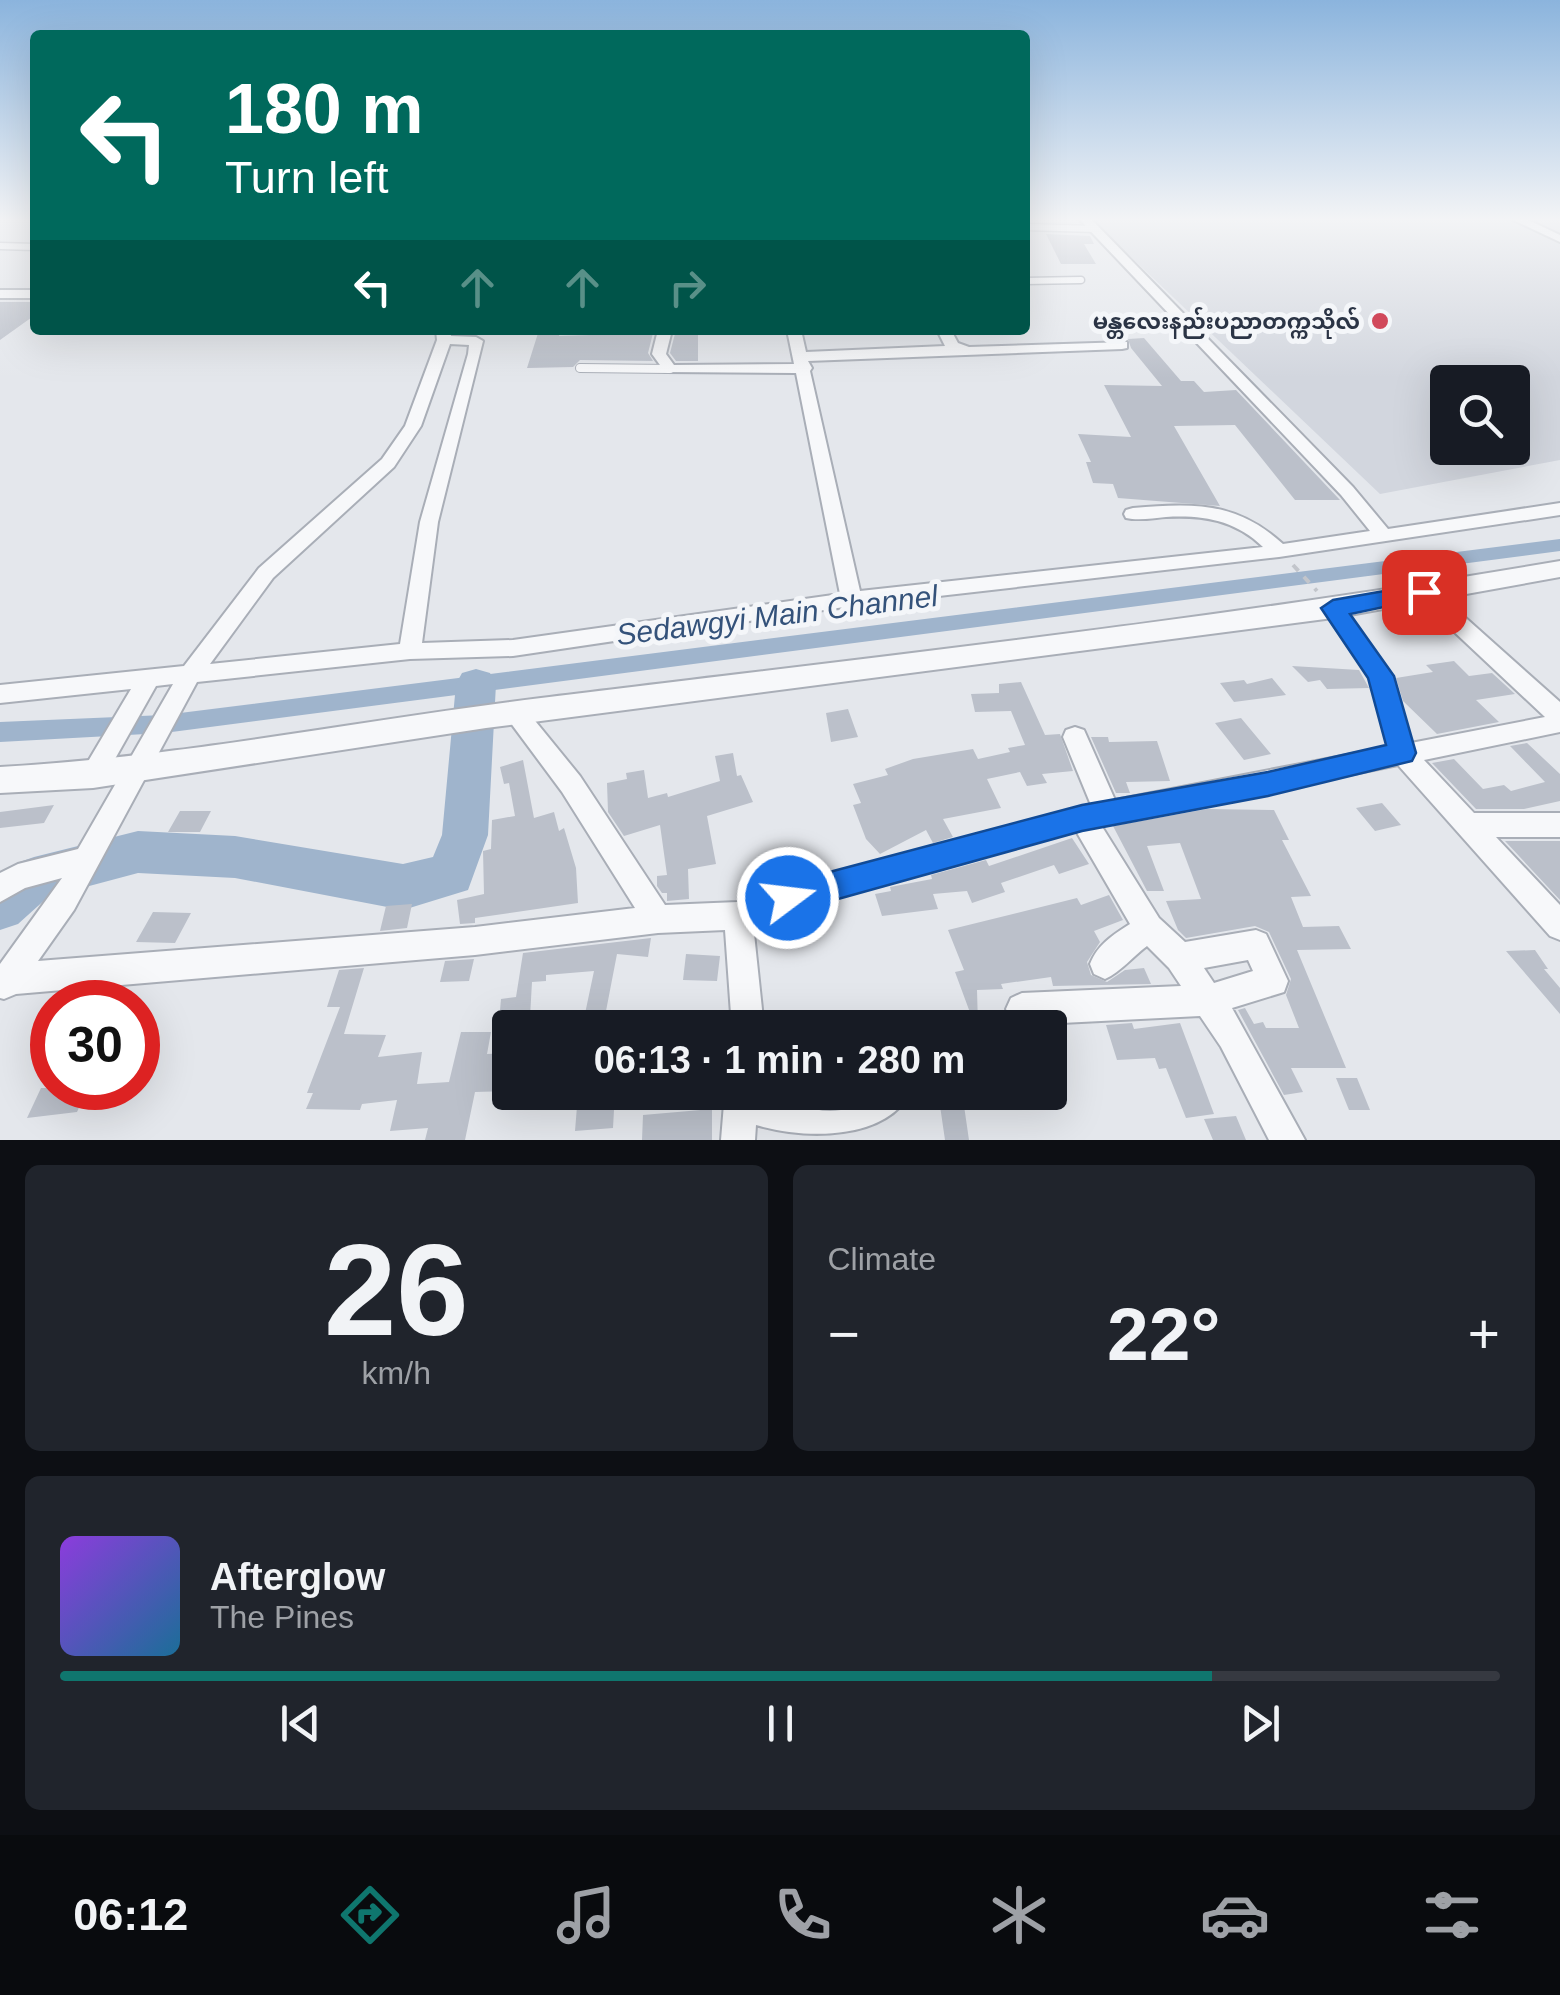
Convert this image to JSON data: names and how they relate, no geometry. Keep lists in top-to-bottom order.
{
  "water": ["Sedawgyi Main Channel"],
  "places": ["မန္တလေးနည်းပညာတက္ကသိုလ်"],
  "page": {
    "turn": ["180 m", "Turn left"],
    "limit": "30",
    "trip": "06:13 · 1 min · 280 m",
    "tile": [
      ["26", "km/h"],
      "Climate"
    ],
    "heat": ["−", "22°", "+"],
    "song": ["Afterglow", "The Pines"],
    "tabs": "06:12"
  }
}
